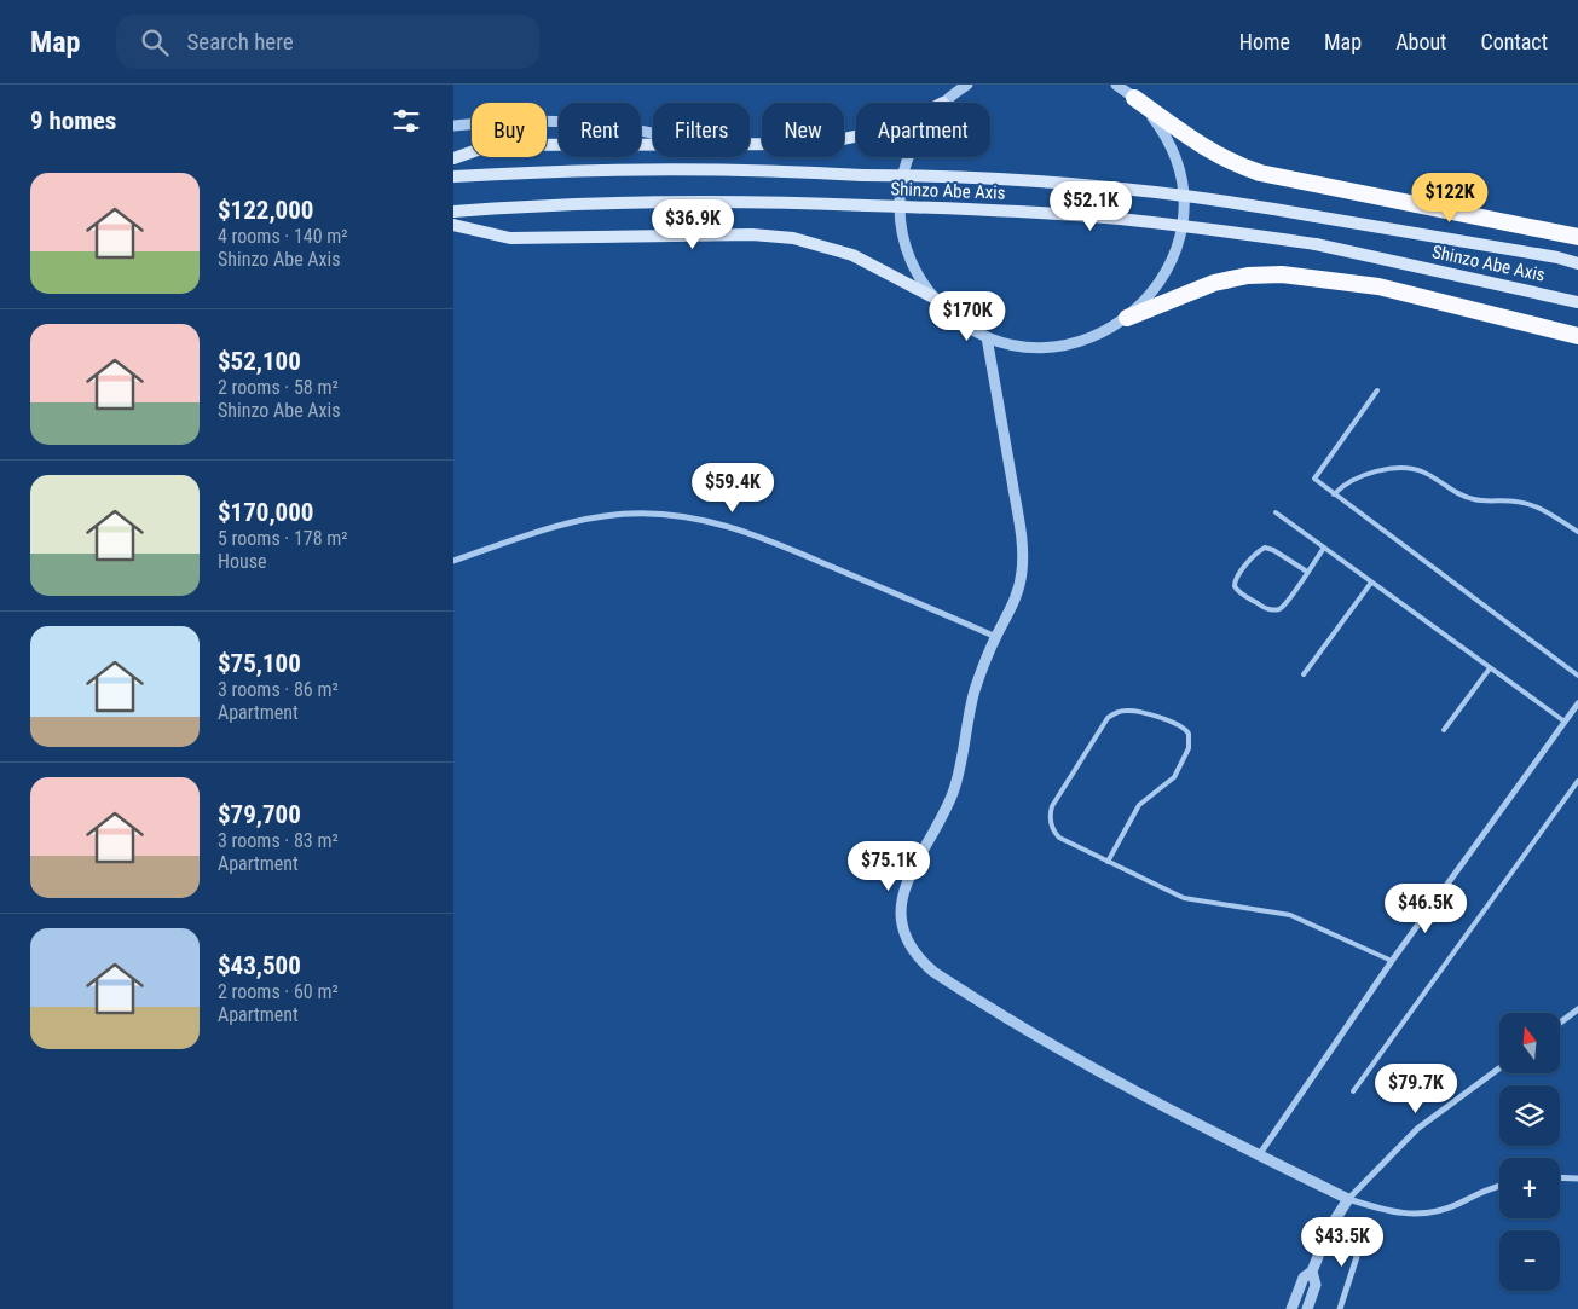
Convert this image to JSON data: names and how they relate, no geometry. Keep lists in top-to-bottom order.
{
  "streets": {
    "main road": ["Shinzo Abe Axis"]
  },
  "north": "top",
  "page": {
    "header": "Map",
    "search": "Search here",
    "nav": [
      "Home",
      "Map",
      "About",
      "Contact"
    ],
    "heading": "9 homes",
    "chip": [
      "Buy",
      "Rent",
      "Filters",
      "New",
      "Apartment"
    ],
    "list": [
      {
        "name": "$122,000",
        "note": "4 rooms · 140 m² · Shinzo Abe Axis"
      },
      {
        "name": "$52,100",
        "note": "2 rooms · 58 m² · Shinzo Abe Axis"
      },
      {
        "name": "$170,000",
        "note": "5 rooms · 178 m² · House"
      },
      {
        "name": "$75,100",
        "note": "3 rooms · 86 m² · Apartment"
      },
      {
        "name": "$79,700",
        "note": "3 rooms · 83 m² · Apartment"
      },
      {
        "name": "$43,500",
        "note": "2 rooms · 60 m² · Apartment"
      }
    ],
    "price": [
      "$122K",
      "$52.1K",
      "$36.9K",
      "$170K",
      "$59.4K",
      "$75.1K",
      "$46.5K",
      "$79.7K",
      "$43.5K"
    ],
    "map_buttons": ["+", "−"]
  }
}
